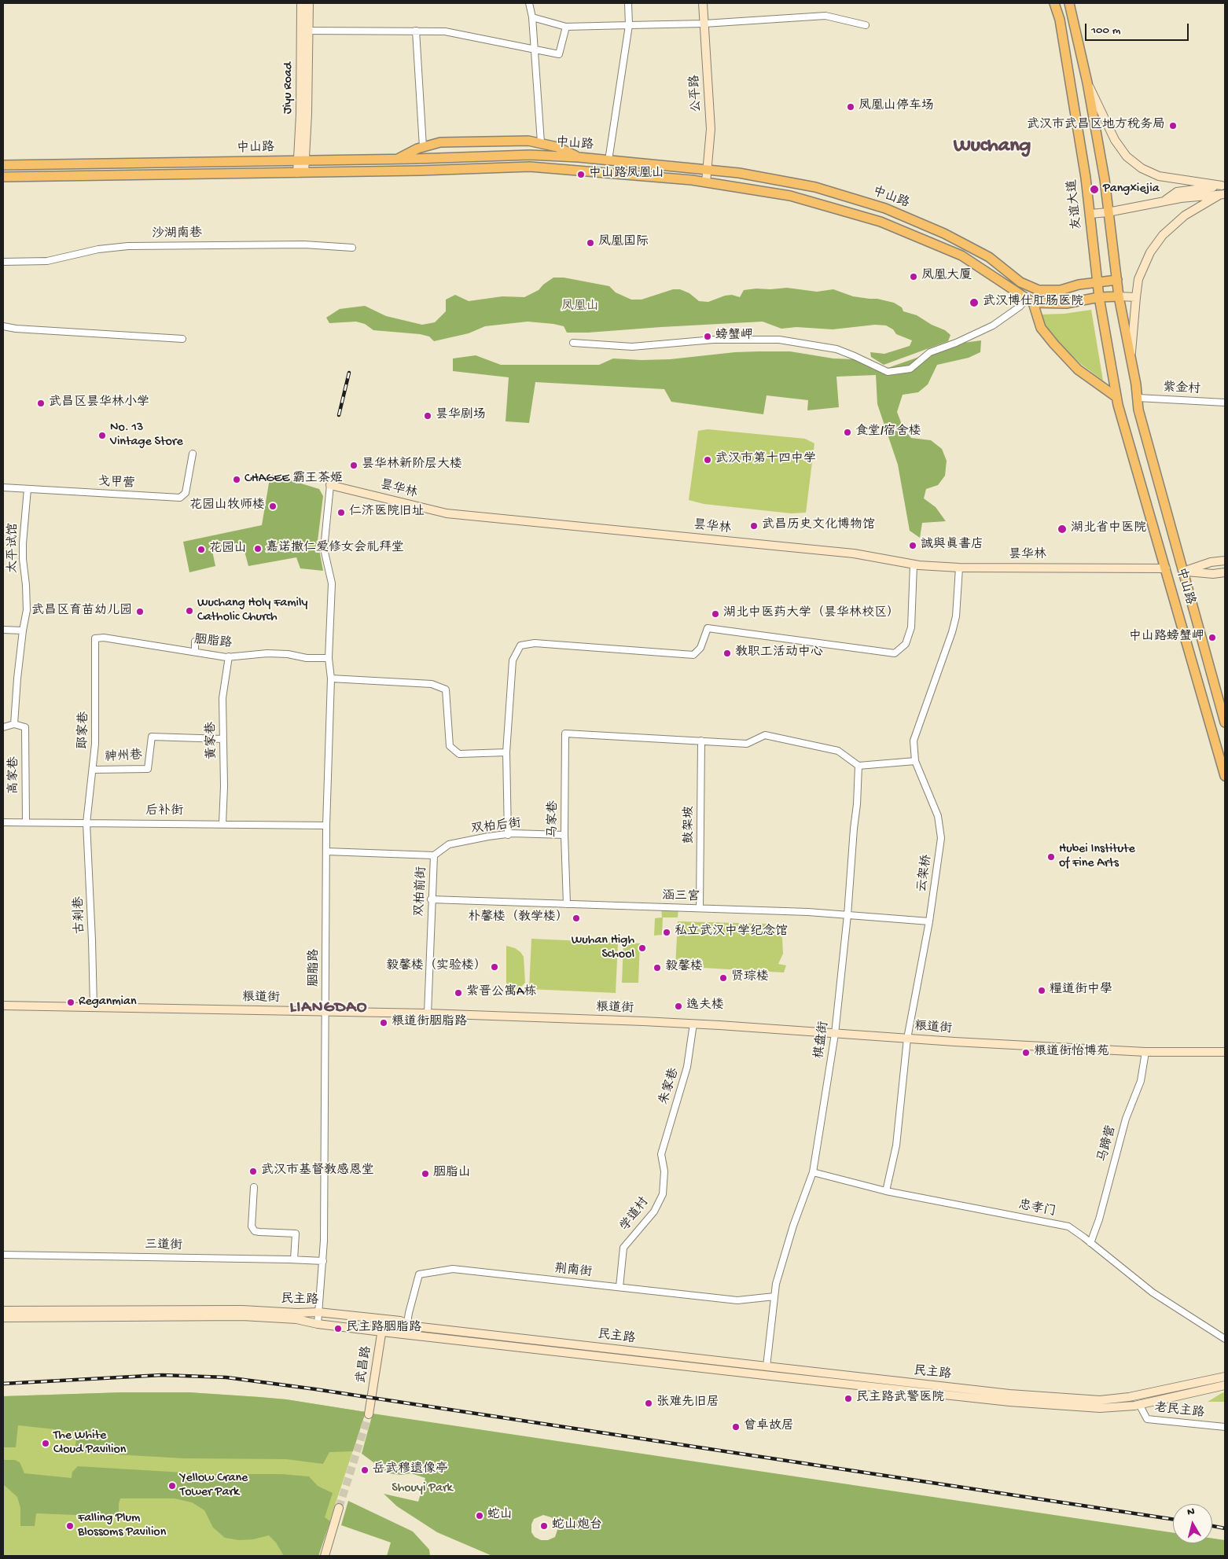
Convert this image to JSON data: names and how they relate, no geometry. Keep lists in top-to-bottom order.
{
  "streets": {
    "main road": [
      "Jiyu Road",
      "公平路",
      "中山路",
      "友谊大道",
      "昙华林",
      "粮道街",
      "民主路",
      "武昌路"
    ],
    "street": [
      "沙湖南巷",
      "紫金村",
      "戈甲营",
      "太平试馆",
      "胭脂路",
      "郎家巷",
      "黄家巷",
      "神州巷",
      "高家巷",
      "后补街",
      "马家巷",
      "鼓架坡",
      "双柏后街",
      "云架桥",
      "双柏前街",
      "涵三宫",
      "古刹巷",
      "棋盘街",
      "朱家巷",
      "马蹄营",
      "忠孝门",
      "学道村",
      "三道街",
      "荆南街",
      "老民主路"
    ]
  },
  "crossings": [
    ["Jiyu Road", "中山路"],
    ["公平路", "中山路"],
    ["中山路", "友谊大道"],
    ["中山路", "紫金村"],
    ["中山路", "昙华林"],
    ["戈甲营", "太平试馆"],
    ["昙华林", "胭脂路"],
    ["昙华林", "云架桥"],
    ["太平试馆", "高家巷"],
    ["胭脂路", "郎家巷"],
    ["胭脂路", "黄家巷"],
    ["胭脂路", "后补街"],
    ["胭脂路", "双柏前街"],
    ["胭脂路", "粮道街"],
    ["胭脂路", "三道街"],
    ["胭脂路", "民主路"],
    ["郎家巷", "神州巷"],
    ["郎家巷", "后补街"],
    ["郎家巷", "古刹巷"],
    ["黄家巷", "神州巷"],
    ["黄家巷", "后补街"],
    ["高家巷", "后补街"],
    ["后补街", "古刹巷"],
    ["马家巷", "鼓架坡"],
    ["马家巷", "双柏后街"],
    ["马家巷", "涵三宫"],
    ["鼓架坡", "涵三宫"],
    ["双柏后街", "双柏前街"],
    ["云架桥", "涵三宫"],
    ["云架桥", "粮道街"],
    ["云架桥", "忠孝门"],
    ["双柏前街", "涵三宫"],
    ["双柏前街", "粮道街"],
    ["涵三宫", "棋盘街"],
    ["古刹巷", "粮道街"],
    ["粮道街", "棋盘街"],
    ["粮道街", "朱家巷"],
    ["粮道街", "马蹄营"],
    ["棋盘街", "忠孝门"],
    ["棋盘街", "荆南街"],
    ["棋盘街", "民主路"],
    ["朱家巷", "学道村"],
    ["马蹄营", "忠孝门"],
    ["学道村", "荆南街"],
    ["荆南街", "民主路"],
    ["民主路", "武昌路"],
    ["民主路", "老民主路"]
  ],
  "districts": ["Wuchang", "LIANGDAO"],
  "parks": ["凤凰山", "Shouyi Park"],
  "places": [
    "凤凰山停车场",
    "武汉市武昌区地方税务局",
    "中山路凤凰山",
    "Pangxiejia",
    "凤凰国际",
    "凤凰大厦",
    "武汉博仕肛肠医院",
    "螃蟹岬",
    "武昌区昙华林小学",
    "昙华剧场",
    "食堂/宿舍楼",
    "No. 13 Vintage Store",
    "武汉市第十四中学",
    "昙华林新阶层大楼",
    "CHAGEE 霸王茶姬",
    "花园山牧师楼",
    "仁济医院旧址",
    "武昌历史文化博物馆",
    "湖北省中医院",
    "誠與真書店",
    "嘉诺撒仁爱修女会礼拜堂",
    "花园山",
    "Wuchang Holy Family Catholic Church",
    "武昌区育苗幼儿园",
    "湖北中医药大学（昙华林校区）",
    "中山路螃蟹岬",
    "教职工活动中心",
    "Hubei Institute of Fine Arts",
    "朴馨楼（教学楼）",
    "私立武汉中学纪念馆",
    "Wuhan High School",
    "毅馨楼（实验楼）",
    "毅馨楼",
    "贤琮楼",
    "糧道街中學",
    "紫晋公寓A栋",
    "Reganmian",
    "逸夫楼",
    "粮道街胭脂路",
    "粮道街怡博苑",
    "武汉市基督教感恩堂",
    "胭脂山",
    "民主路胭脂路",
    "民主路武警医院",
    "张难先旧居",
    "曾卓故居",
    "The White Cloud Pavilion",
    "岳武穆遗像亭",
    "Yellow Crane Tower Park",
    "蛇山",
    "Falling Plum Blossoms Pavilion",
    "蛇山炮台"
  ],
  "scale_bar": "100 m",
  "north": "top"
}
